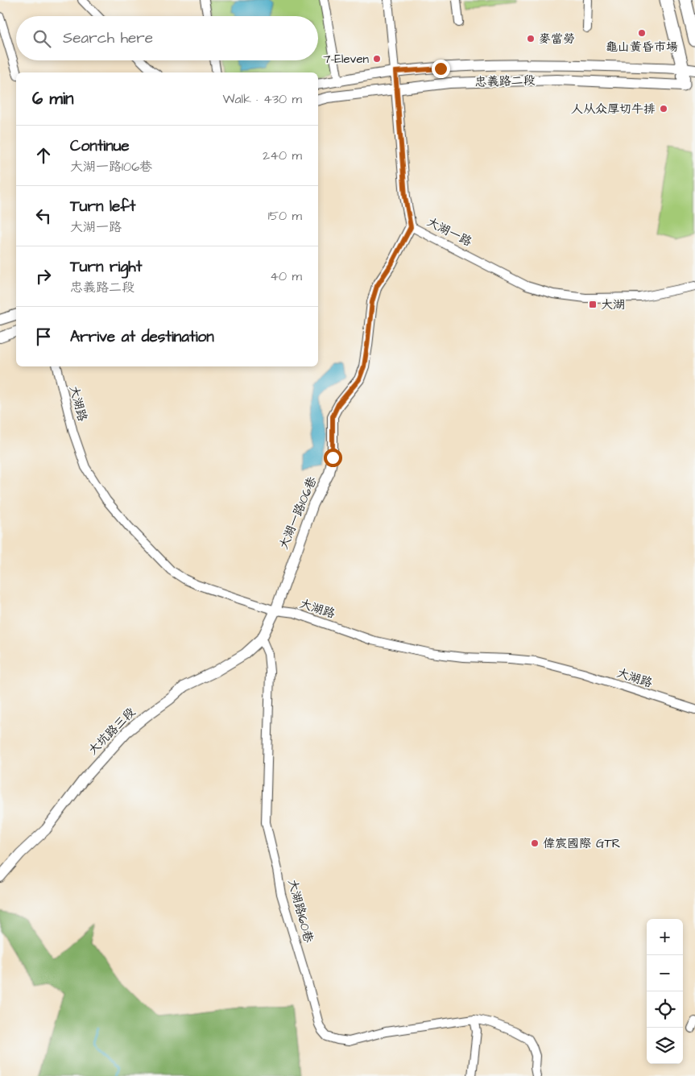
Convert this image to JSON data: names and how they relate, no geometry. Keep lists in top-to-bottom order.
{
  "streets": {
    "street": [
      "忠義路二段",
      "大湖一路",
      "大湖路",
      "大湖一路106巷",
      "大坑路三段",
      "大湖路160巷"
    ]
  },
  "crossings": [
    ["忠義路二段", "大湖一路"],
    ["大湖一路", "大湖一路106巷"],
    ["大湖路", "大湖一路106巷"],
    ["大湖路", "大坑路三段"],
    ["大湖一路106巷", "大坑路三段"],
    ["大坑路三段", "大湖路160巷"]
  ],
  "places": {
    "other": [
      "龜山黃昏市場",
      "麥當勞",
      "7-Eleven",
      "人从众厚切牛排",
      "偉宸國際 GTR"
    ],
    "transit": ["大湖"]
  },
  "page": {
    "search": "Search here",
    "heading": ["6 min", "Walk · 430 m"],
    "list": [
      ["Continue", "大湖一路106巷", "240 m"],
      ["Turn left", "大湖一路", "150 m"],
      ["Turn right", "忠義路二段", "40 m"],
      "Arrive at destination"
    ],
    "map_buttons": ["+", "−"]
  }
}
